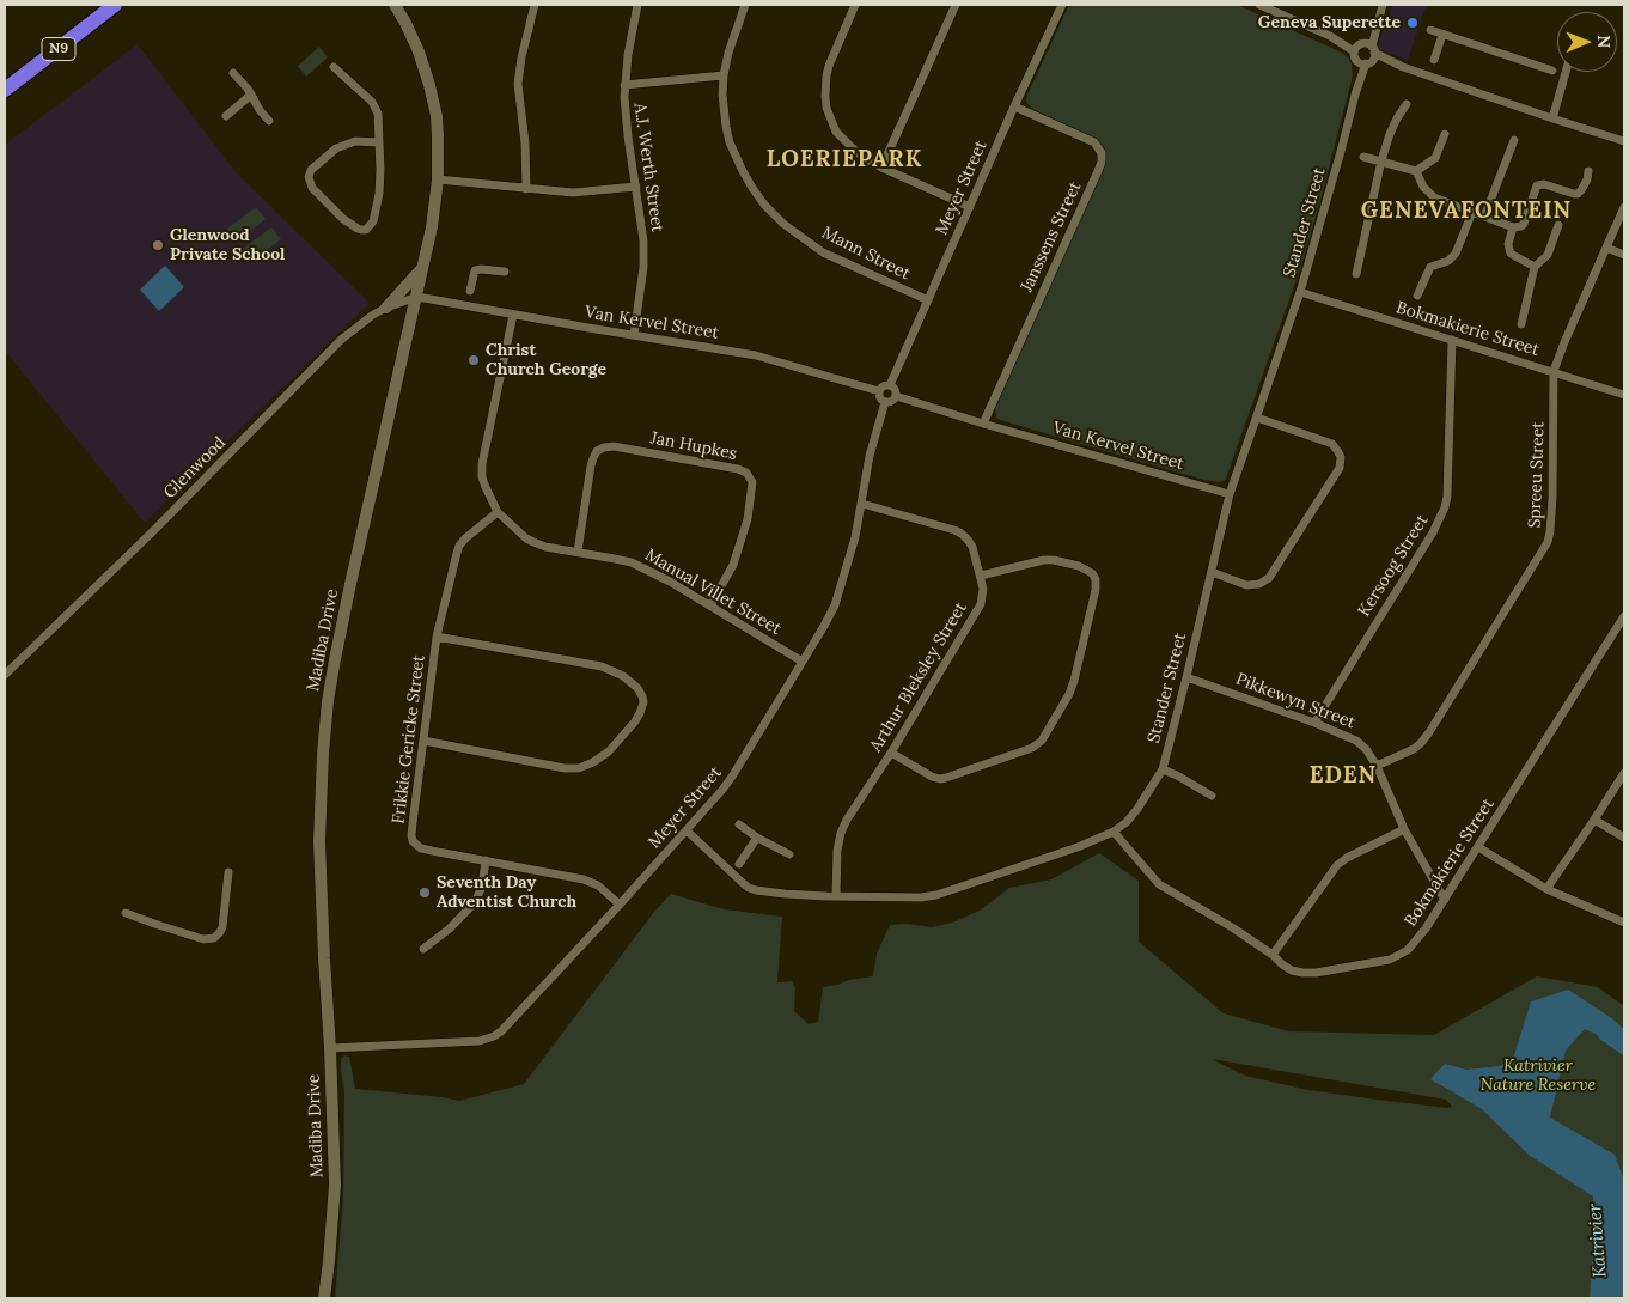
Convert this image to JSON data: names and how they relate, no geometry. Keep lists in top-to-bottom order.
{
  "streets": {
    "highway": ["N9"],
    "street": [
      "A.J. Werth Street",
      "Meyer Street",
      "Stander Street",
      "Janssens Street",
      "Mann Street",
      "Van Kervel Street",
      "Bokmakierie Street",
      "Jan Hupkes",
      "Glenwood",
      "Spreeu Street",
      "Kersoog Street",
      "Manual Villet Street",
      "Madiba Drive",
      "Arthur Bleksley Street",
      "Pikkewyn Street",
      "Frikkie Gericke Street"
    ]
  },
  "crossings": [
    ["A.J. Werth Street", "Van Kervel Street"],
    ["Meyer Street", "Stander Street"],
    ["Meyer Street", "Janssens Street"],
    ["Meyer Street", "Mann Street"],
    ["Meyer Street", "Van Kervel Street"],
    ["Meyer Street", "Manual Villet Street"],
    ["Meyer Street", "Madiba Drive"],
    ["Meyer Street", "Arthur Bleksley Street"],
    ["Meyer Street", "Frikkie Gericke Street"],
    ["Stander Street", "Van Kervel Street"],
    ["Stander Street", "Bokmakierie Street"],
    ["Stander Street", "Arthur Bleksley Street"],
    ["Stander Street", "Pikkewyn Street"],
    ["Janssens Street", "Van Kervel Street"],
    ["Van Kervel Street", "Glenwood"],
    ["Van Kervel Street", "Manual Villet Street"],
    ["Van Kervel Street", "Madiba Drive"],
    ["Bokmakierie Street", "Spreeu Street"],
    ["Bokmakierie Street", "Kersoog Street"],
    ["Bokmakierie Street", "Pikkewyn Street"],
    ["Jan Hupkes", "Manual Villet Street"],
    ["Glenwood", "Madiba Drive"],
    ["Spreeu Street", "Pikkewyn Street"],
    ["Kersoog Street", "Pikkewyn Street"],
    ["Manual Villet Street", "Frikkie Gericke Street"]
  ],
  "districts": ["LOERIEPARK", "GENEVAFONTEIN", "EDEN"],
  "water": ["Katrivier"],
  "parks": ["Katrivier Nature Reserve"],
  "places": [
    "Geneva Superette",
    "Glenwood Private School",
    "Christ Church George",
    "Seventh Day Adventist Church"
  ],
  "north": "right"
}
